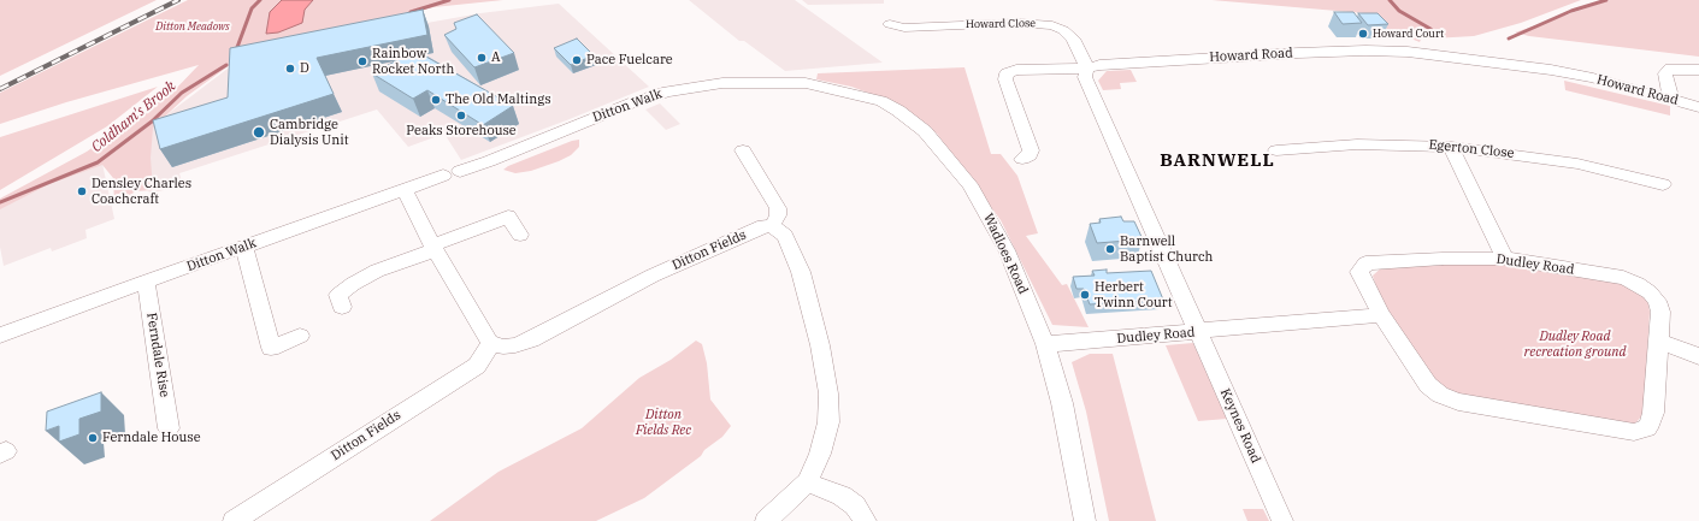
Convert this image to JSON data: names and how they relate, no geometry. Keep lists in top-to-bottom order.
{
  "streets": {
    "street": [
      "Howard Close",
      "Howard Road",
      "Ditton Walk",
      "Egerton Close",
      "Ditton Fields",
      "Wadloes Road",
      "Dudley Road",
      "Ferndale Rise",
      "Keynes Road"
    ]
  },
  "crossings": [
    ["Howard Close", "Howard Road"],
    ["Ditton Walk", "Wadloes Road"],
    ["Ditton Walk", "Ferndale Rise"],
    ["Wadloes Road", "Dudley Road"],
    ["Dudley Road", "Keynes Road"]
  ],
  "districts": ["BARNWELL"],
  "water": ["Coldham's Brook"],
  "parks": ["Ditton Meadows", "Dudley Road recreation ground", "Ditton Fields Rec"],
  "places": [
    "Howard Court",
    "A",
    "Pace Fuelcare",
    "Rainbow Rocket North",
    "D",
    "The Old Maltings",
    "Peaks Storehouse",
    "Cambridge Dialysis Unit",
    "Densley Charles Coachcraft",
    "Barnwell Baptist Church",
    "Herbert Twinn Court",
    "Ferndale House"
  ]
}
